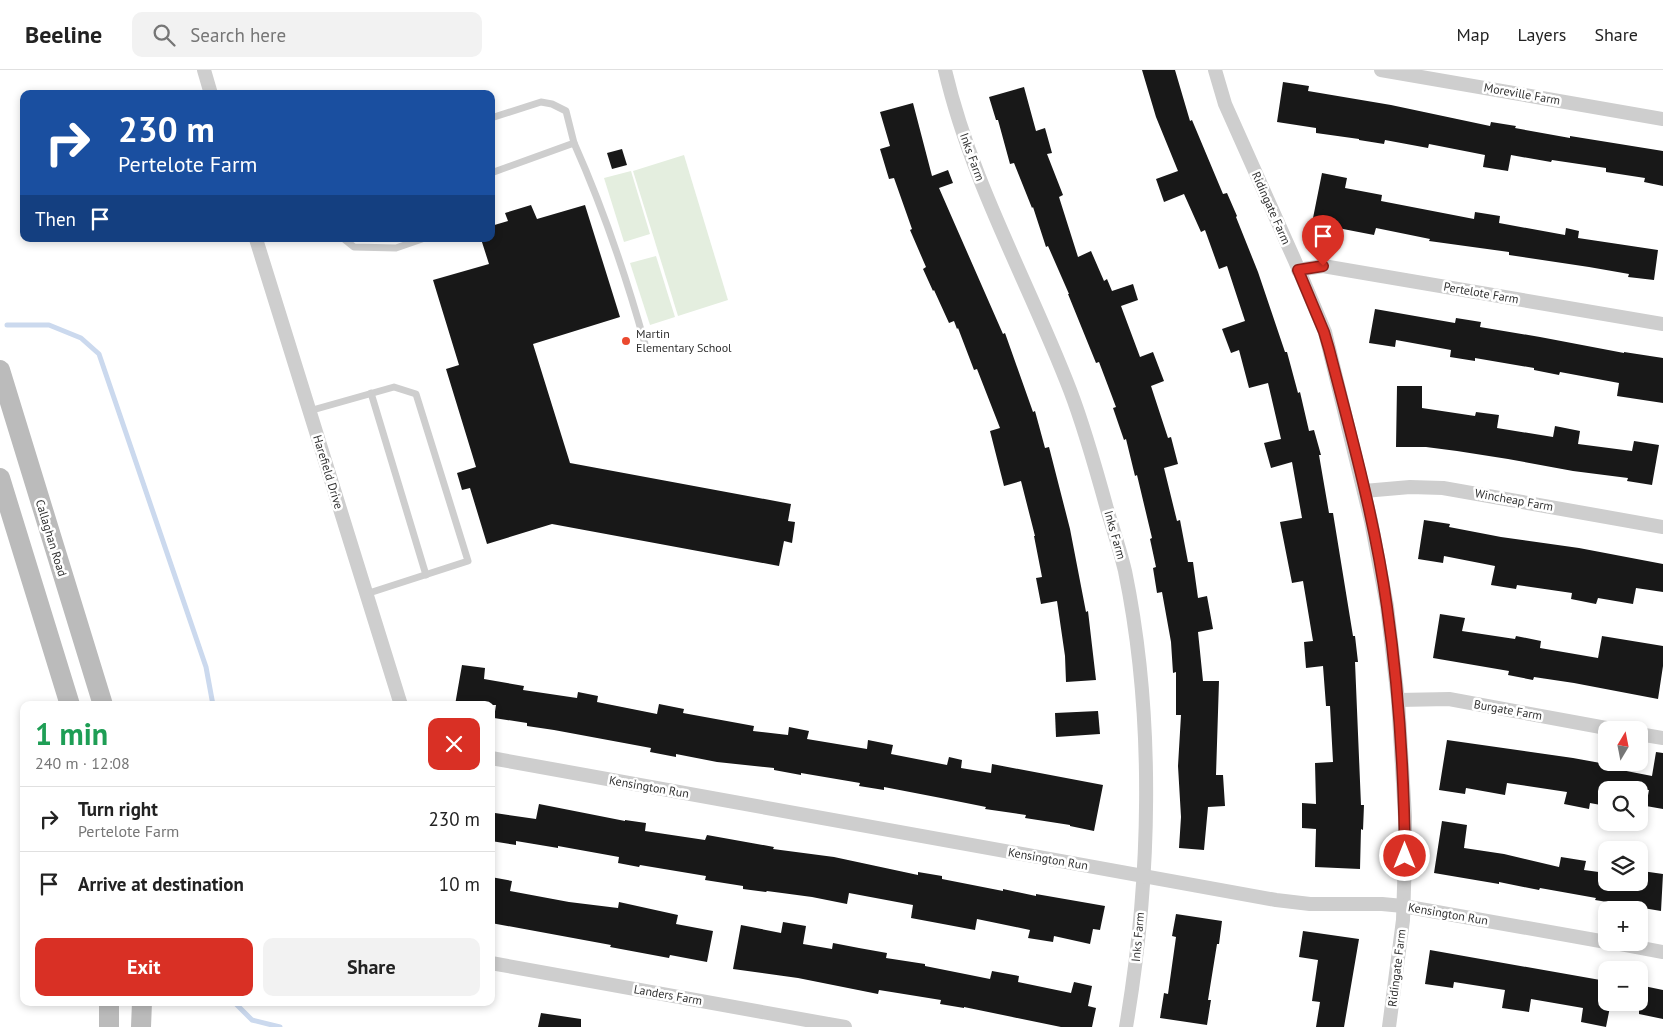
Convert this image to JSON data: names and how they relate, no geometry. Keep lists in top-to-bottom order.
{
  "streets": {
    "main road": ["Callaghan Road"],
    "street": [
      "Moreville Farm",
      "Inks Farm",
      "Ridingate Farm",
      "Pertelote Farm",
      "Harefield Drive",
      "Wincheap Farm",
      "Burgate Farm",
      "Kensington Run",
      "Landers Farm"
    ]
  },
  "crossings": [
    ["Inks Farm", "Kensington Run"],
    ["Ridingate Farm", "Pertelote Farm"],
    ["Ridingate Farm", "Wincheap Farm"],
    ["Ridingate Farm", "Burgate Farm"],
    ["Ridingate Farm", "Kensington Run"]
  ],
  "places": ["Martin Elementary School"],
  "north": "top",
  "page": {
    "header": "Beeline",
    "search": "Search here",
    "nav": ["Map", "Layers", "Share"],
    "turn": ["230 m", "Pertelote Farm"],
    "then": "Then",
    "heading": ["1 min", "240 m · 12:08"],
    "map_buttons": ["+", "−"],
    "list": [
      {
        "name": "Turn right",
        "note": "Pertelote Farm",
        "value": "230 m"
      },
      {
        "name": "Arrive at destination",
        "value": "10 m"
      }
    ],
    "buttons": ["Exit", "Share"]
  }
}
